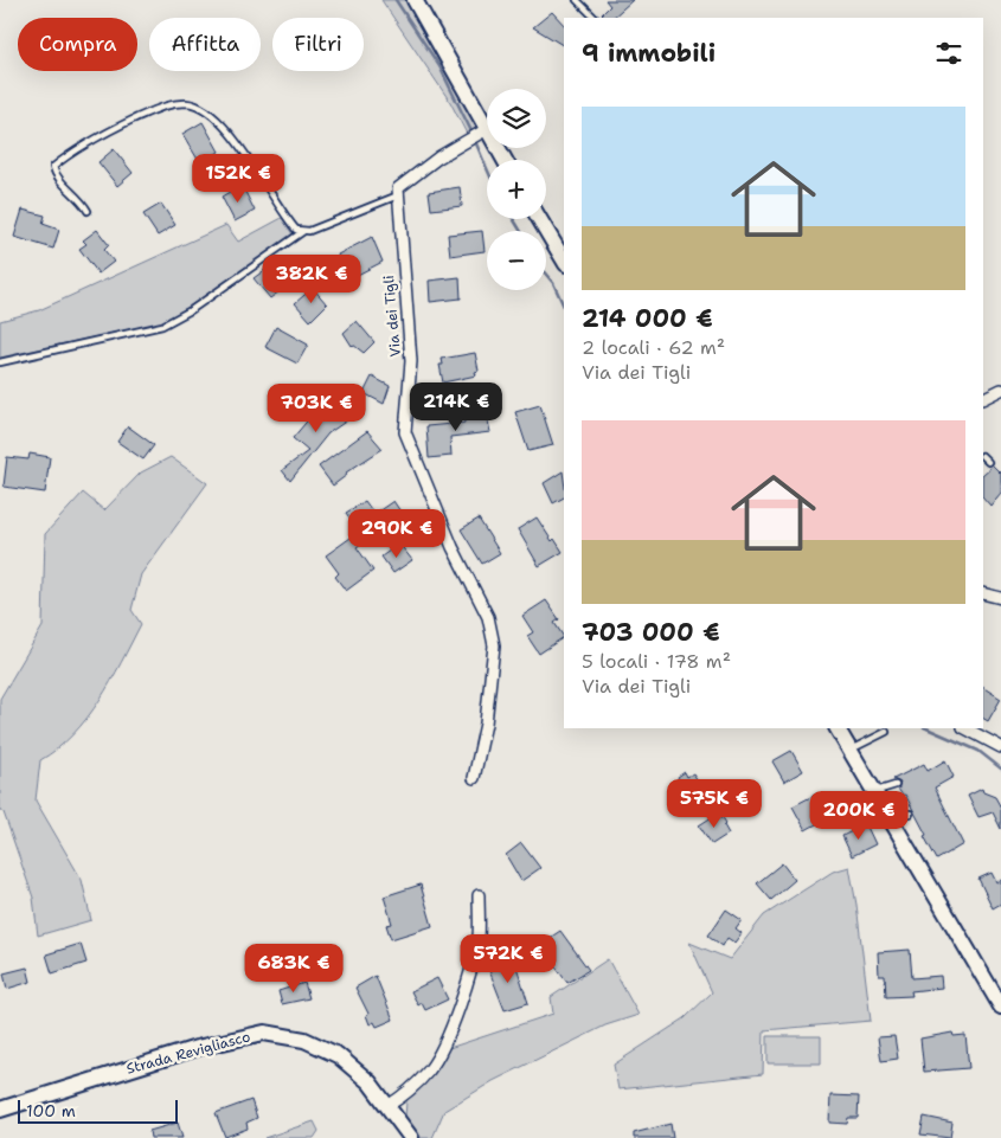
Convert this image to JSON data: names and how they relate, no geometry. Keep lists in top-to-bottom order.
{
  "streets": {
    "street": ["Via dei Tigli", "Strada Revigliasco"]
  },
  "scale_bar": "100 m",
  "page": {
    "chip": ["Compra", "Affitta", "Filtri"],
    "heading": "9 immobili",
    "map_buttons": ["+", "−"],
    "list": [
      {
        "name": "214 000 €",
        "note": "2 locali · 62 m² · Via dei Tigli"
      },
      {
        "name": "703 000 €",
        "note": "5 locali · 178 m² · Via dei Tigli"
      }
    ],
    "price": [
      "152K €",
      "382K €",
      "214K €",
      "703K €",
      "290K €",
      "575K €",
      "200K €",
      "572K €",
      "683K €"
    ],
    "scale": "100 m"
  }
}
